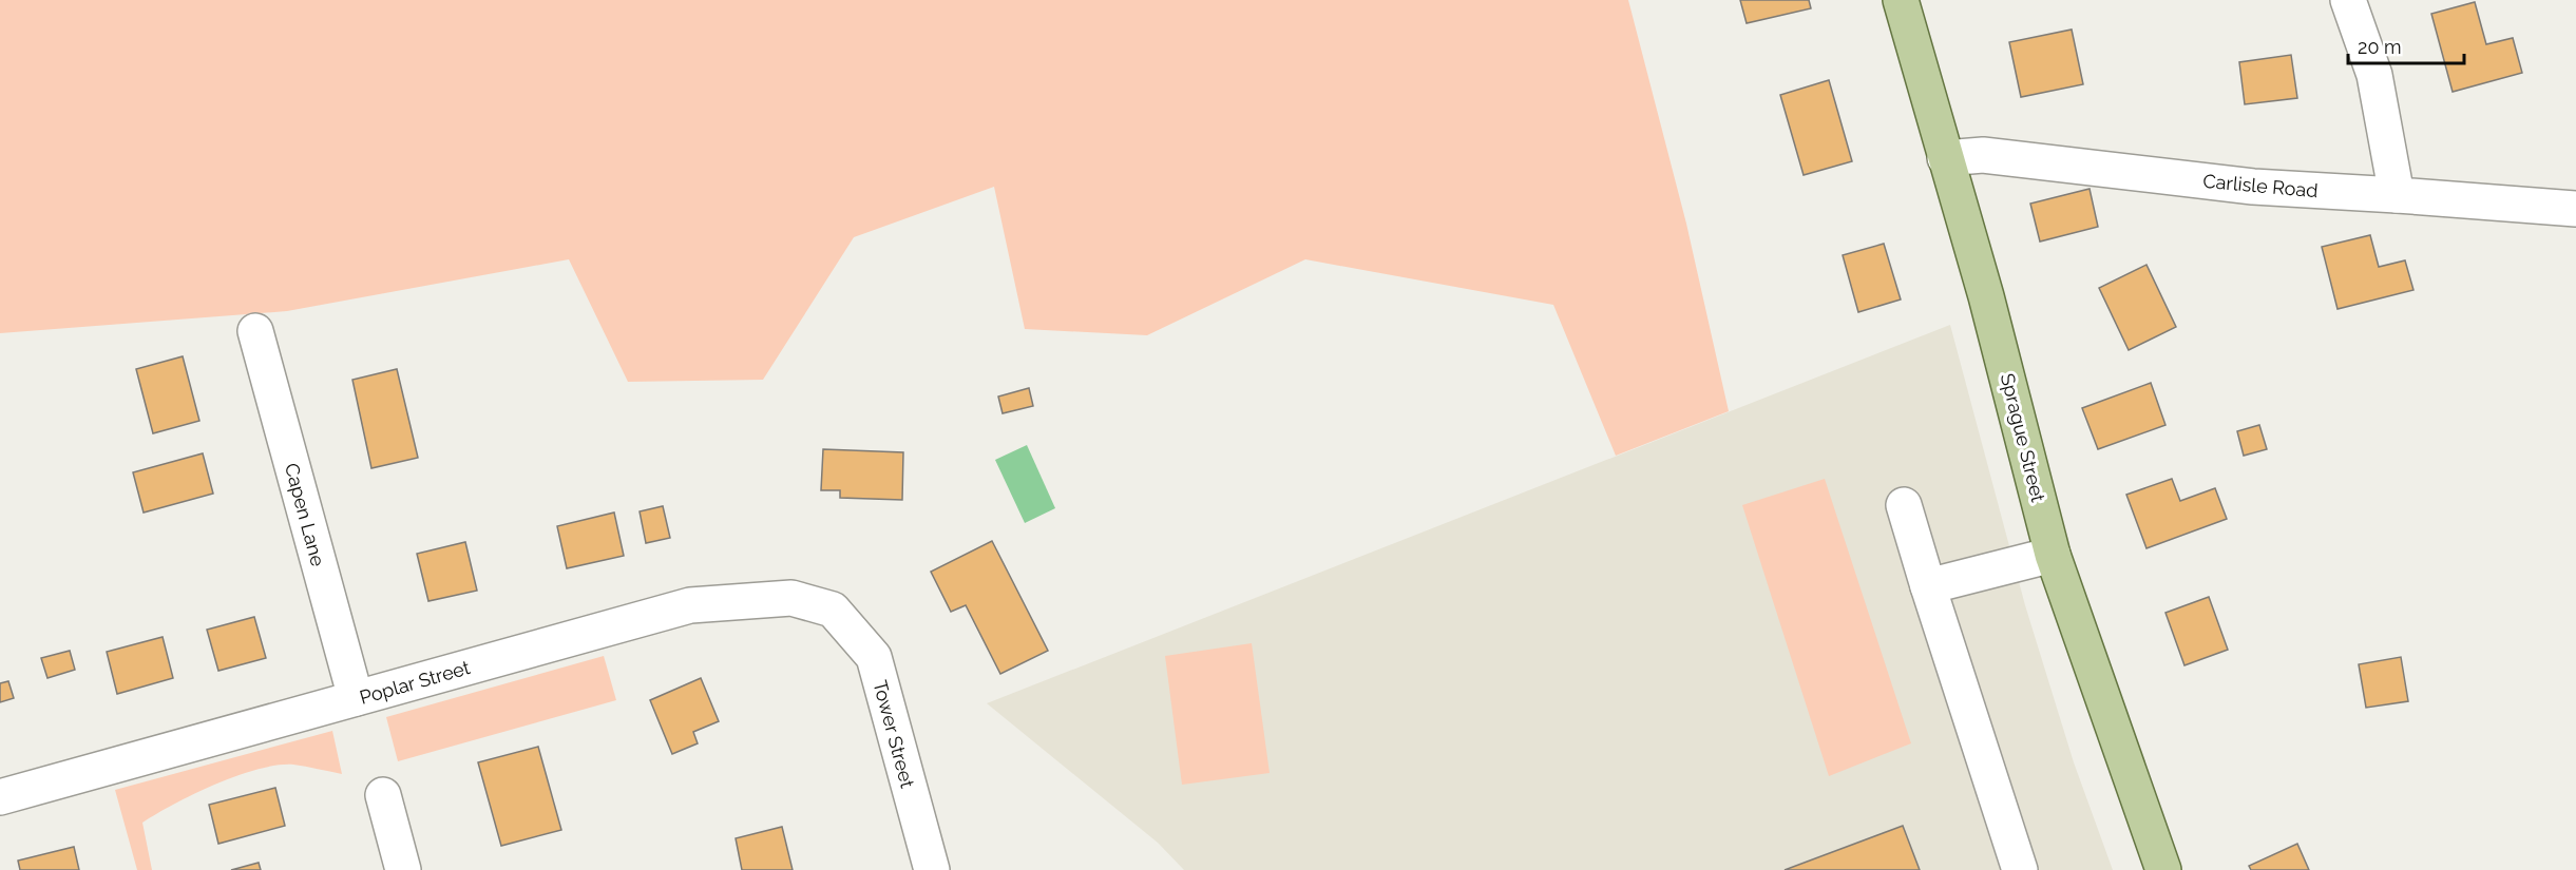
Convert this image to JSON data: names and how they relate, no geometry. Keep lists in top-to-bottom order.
{
  "streets": {
    "main road": ["Sprague Street"],
    "street": [
      "Carlisle Road",
      "Capen Lane",
      "Poplar Street",
      "Tower Street"
    ]
  },
  "crossings": [
    ["Carlisle Road", "Sprague Street"],
    ["Capen Lane", "Poplar Street"],
    ["Poplar Street", "Tower Street"]
  ],
  "scale_bar": "20 m"
}
